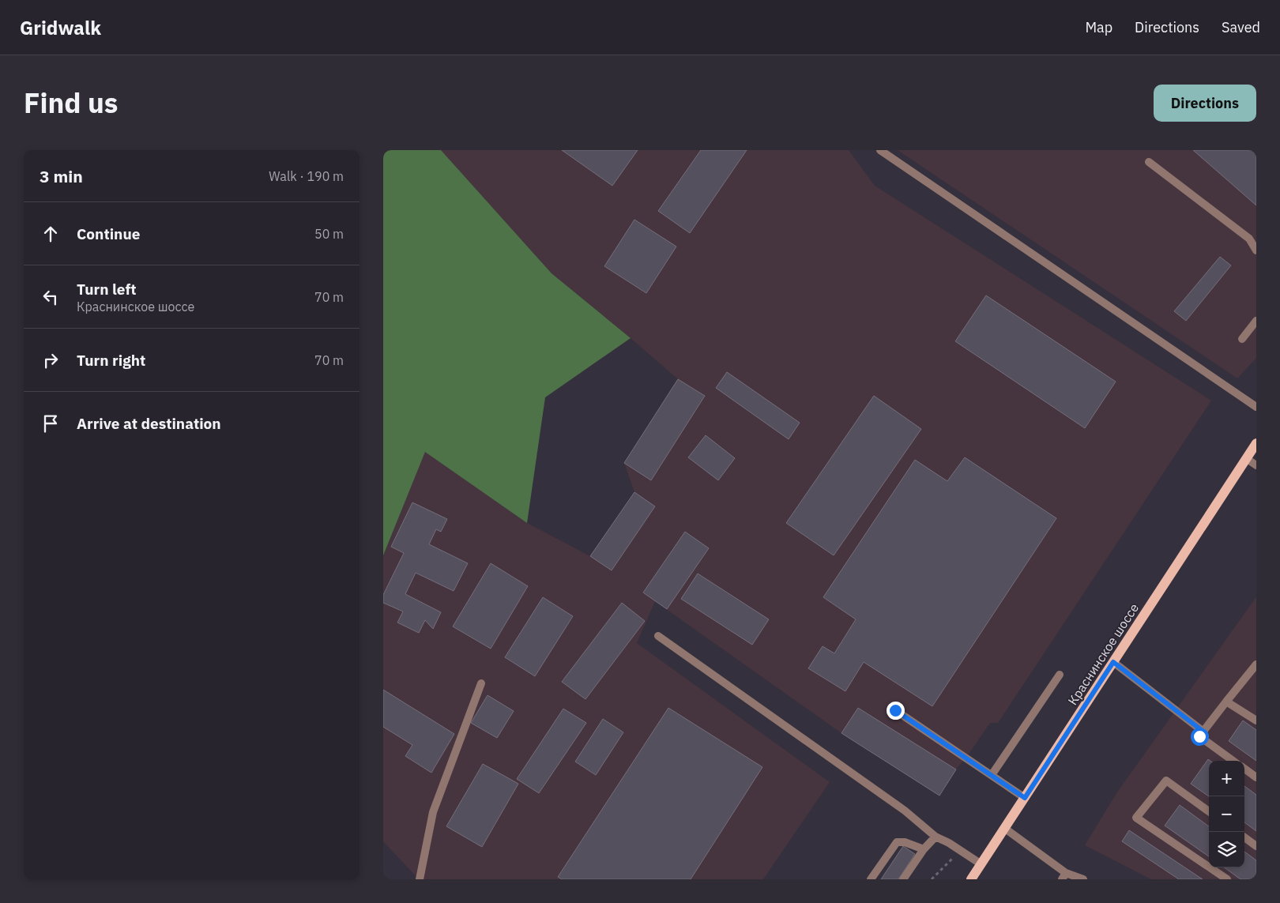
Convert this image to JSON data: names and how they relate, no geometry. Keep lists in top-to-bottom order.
{
  "streets": {
    "main road": ["Краснинское шоссе"]
  },
  "page": {
    "header": "Gridwalk",
    "nav": ["Map", "Directions", "Saved"],
    "title": "Find us",
    "buttons": "Directions",
    "heading": ["3 min", "Walk · 190 m"],
    "list": [
      ["Continue", "50 m"],
      ["Turn left", "Краснинское шоссе", "70 m"],
      ["Turn right", "70 m"],
      "Arrive at destination"
    ],
    "map_buttons": ["+", "−"]
  }
}
